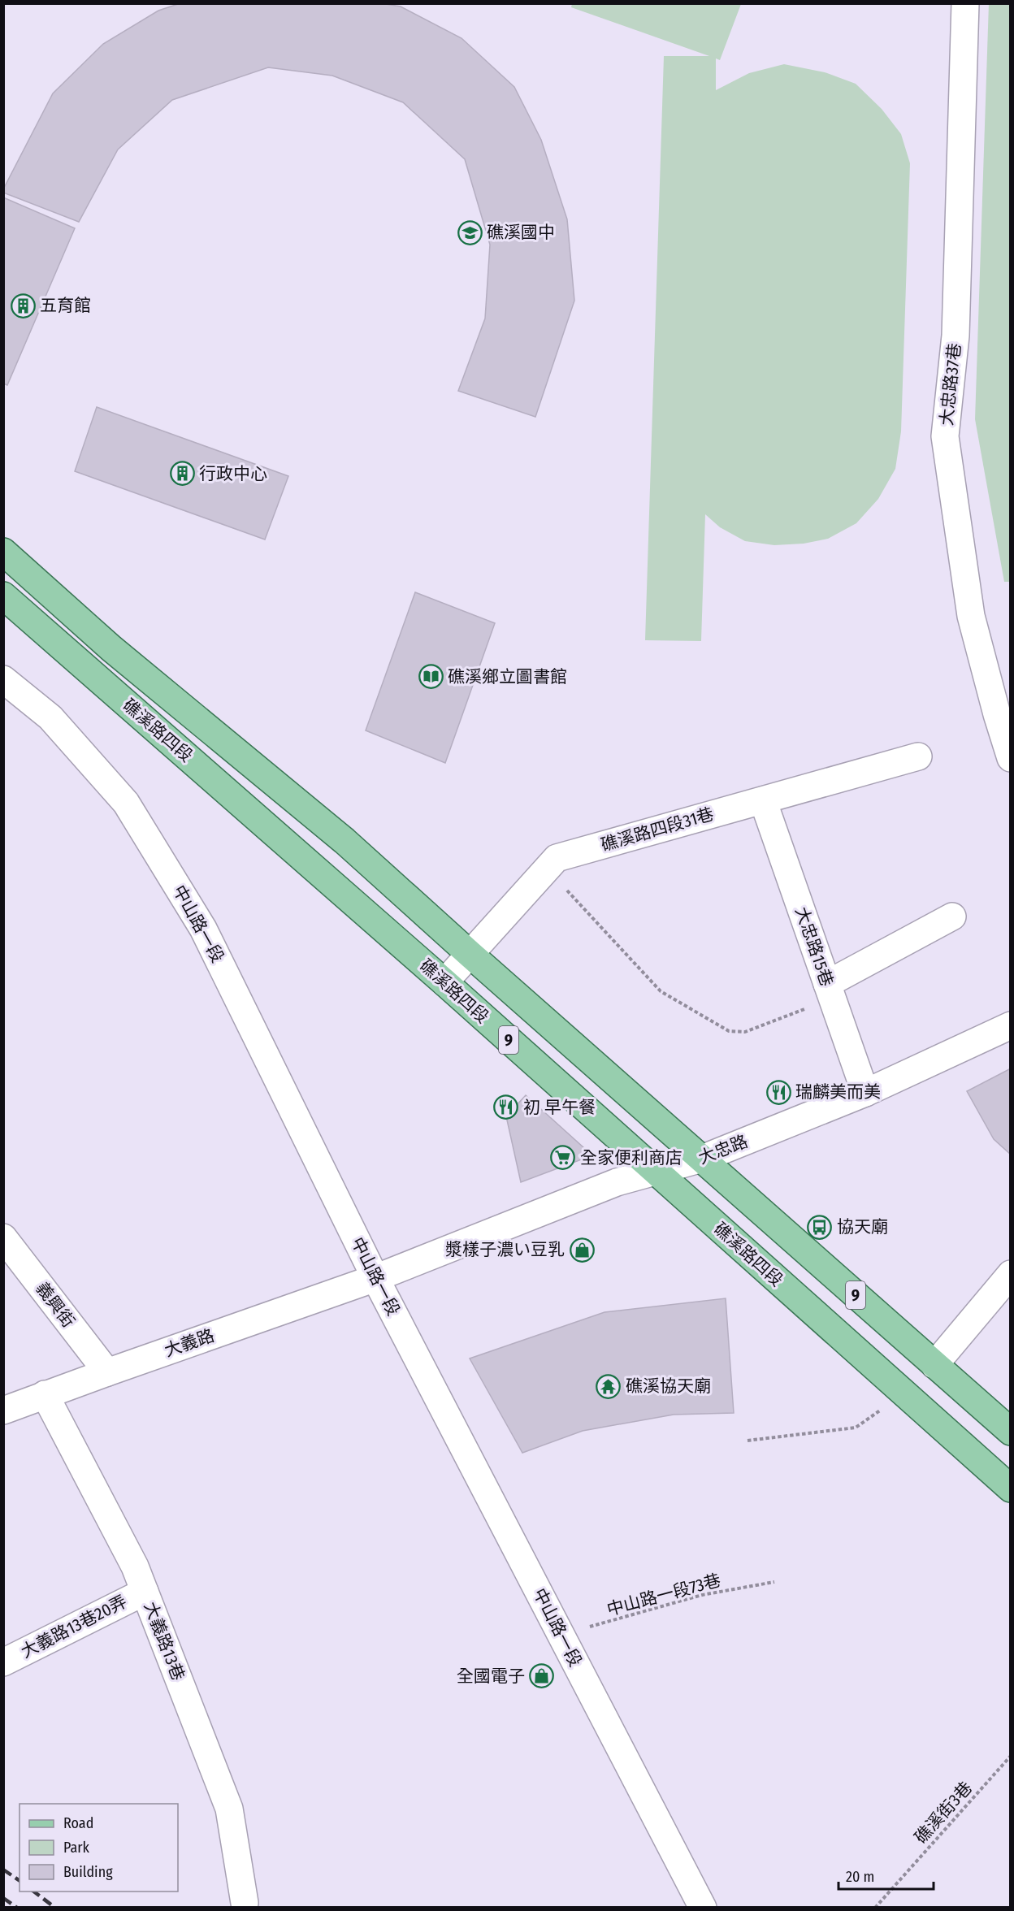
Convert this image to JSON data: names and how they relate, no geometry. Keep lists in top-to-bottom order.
{
  "streets": {
    "main road": ["礁溪路四段", "9"],
    "street": [
      "大忠路37巷",
      "礁溪路四段31巷",
      "中山路一段",
      "大忠路15巷",
      "大忠路",
      "義興街",
      "大義路",
      "大義路13巷20弄",
      "大義路13巷"
    ],
    "path": ["中山路一段73巷", "礁溪街3巷"]
  },
  "crossings": [
    ["礁溪路四段", "礁溪路四段31巷"],
    ["礁溪路四段", "大忠路"],
    ["礁溪路四段31巷", "大忠路15巷"],
    ["中山路一段", "大忠路"],
    ["中山路一段", "大義路"],
    ["中山路一段", "中山路一段73巷"],
    ["大忠路15巷", "大忠路"],
    ["大忠路", "大義路"],
    ["義興街", "大義路"],
    ["大義路", "大義路13巷"],
    ["大義路13巷20弄", "大義路13巷"]
  ],
  "places": {
    "school or university": ["礁溪國中"],
    "building": ["五育館", "行政中心"],
    "library": ["礁溪鄉立圖書館"],
    "restaurant": ["瑞麟美而美", "初 早午餐"],
    "supermarket": ["全家便利商店"],
    "bus stop": ["協天廟"],
    "shop": ["漿樣子濃い豆乳", "全國電子"],
    "temple": ["礁溪協天廟"]
  },
  "legend": ["Road", "Park", "Building"],
  "scale_bar": "20 m"
}
